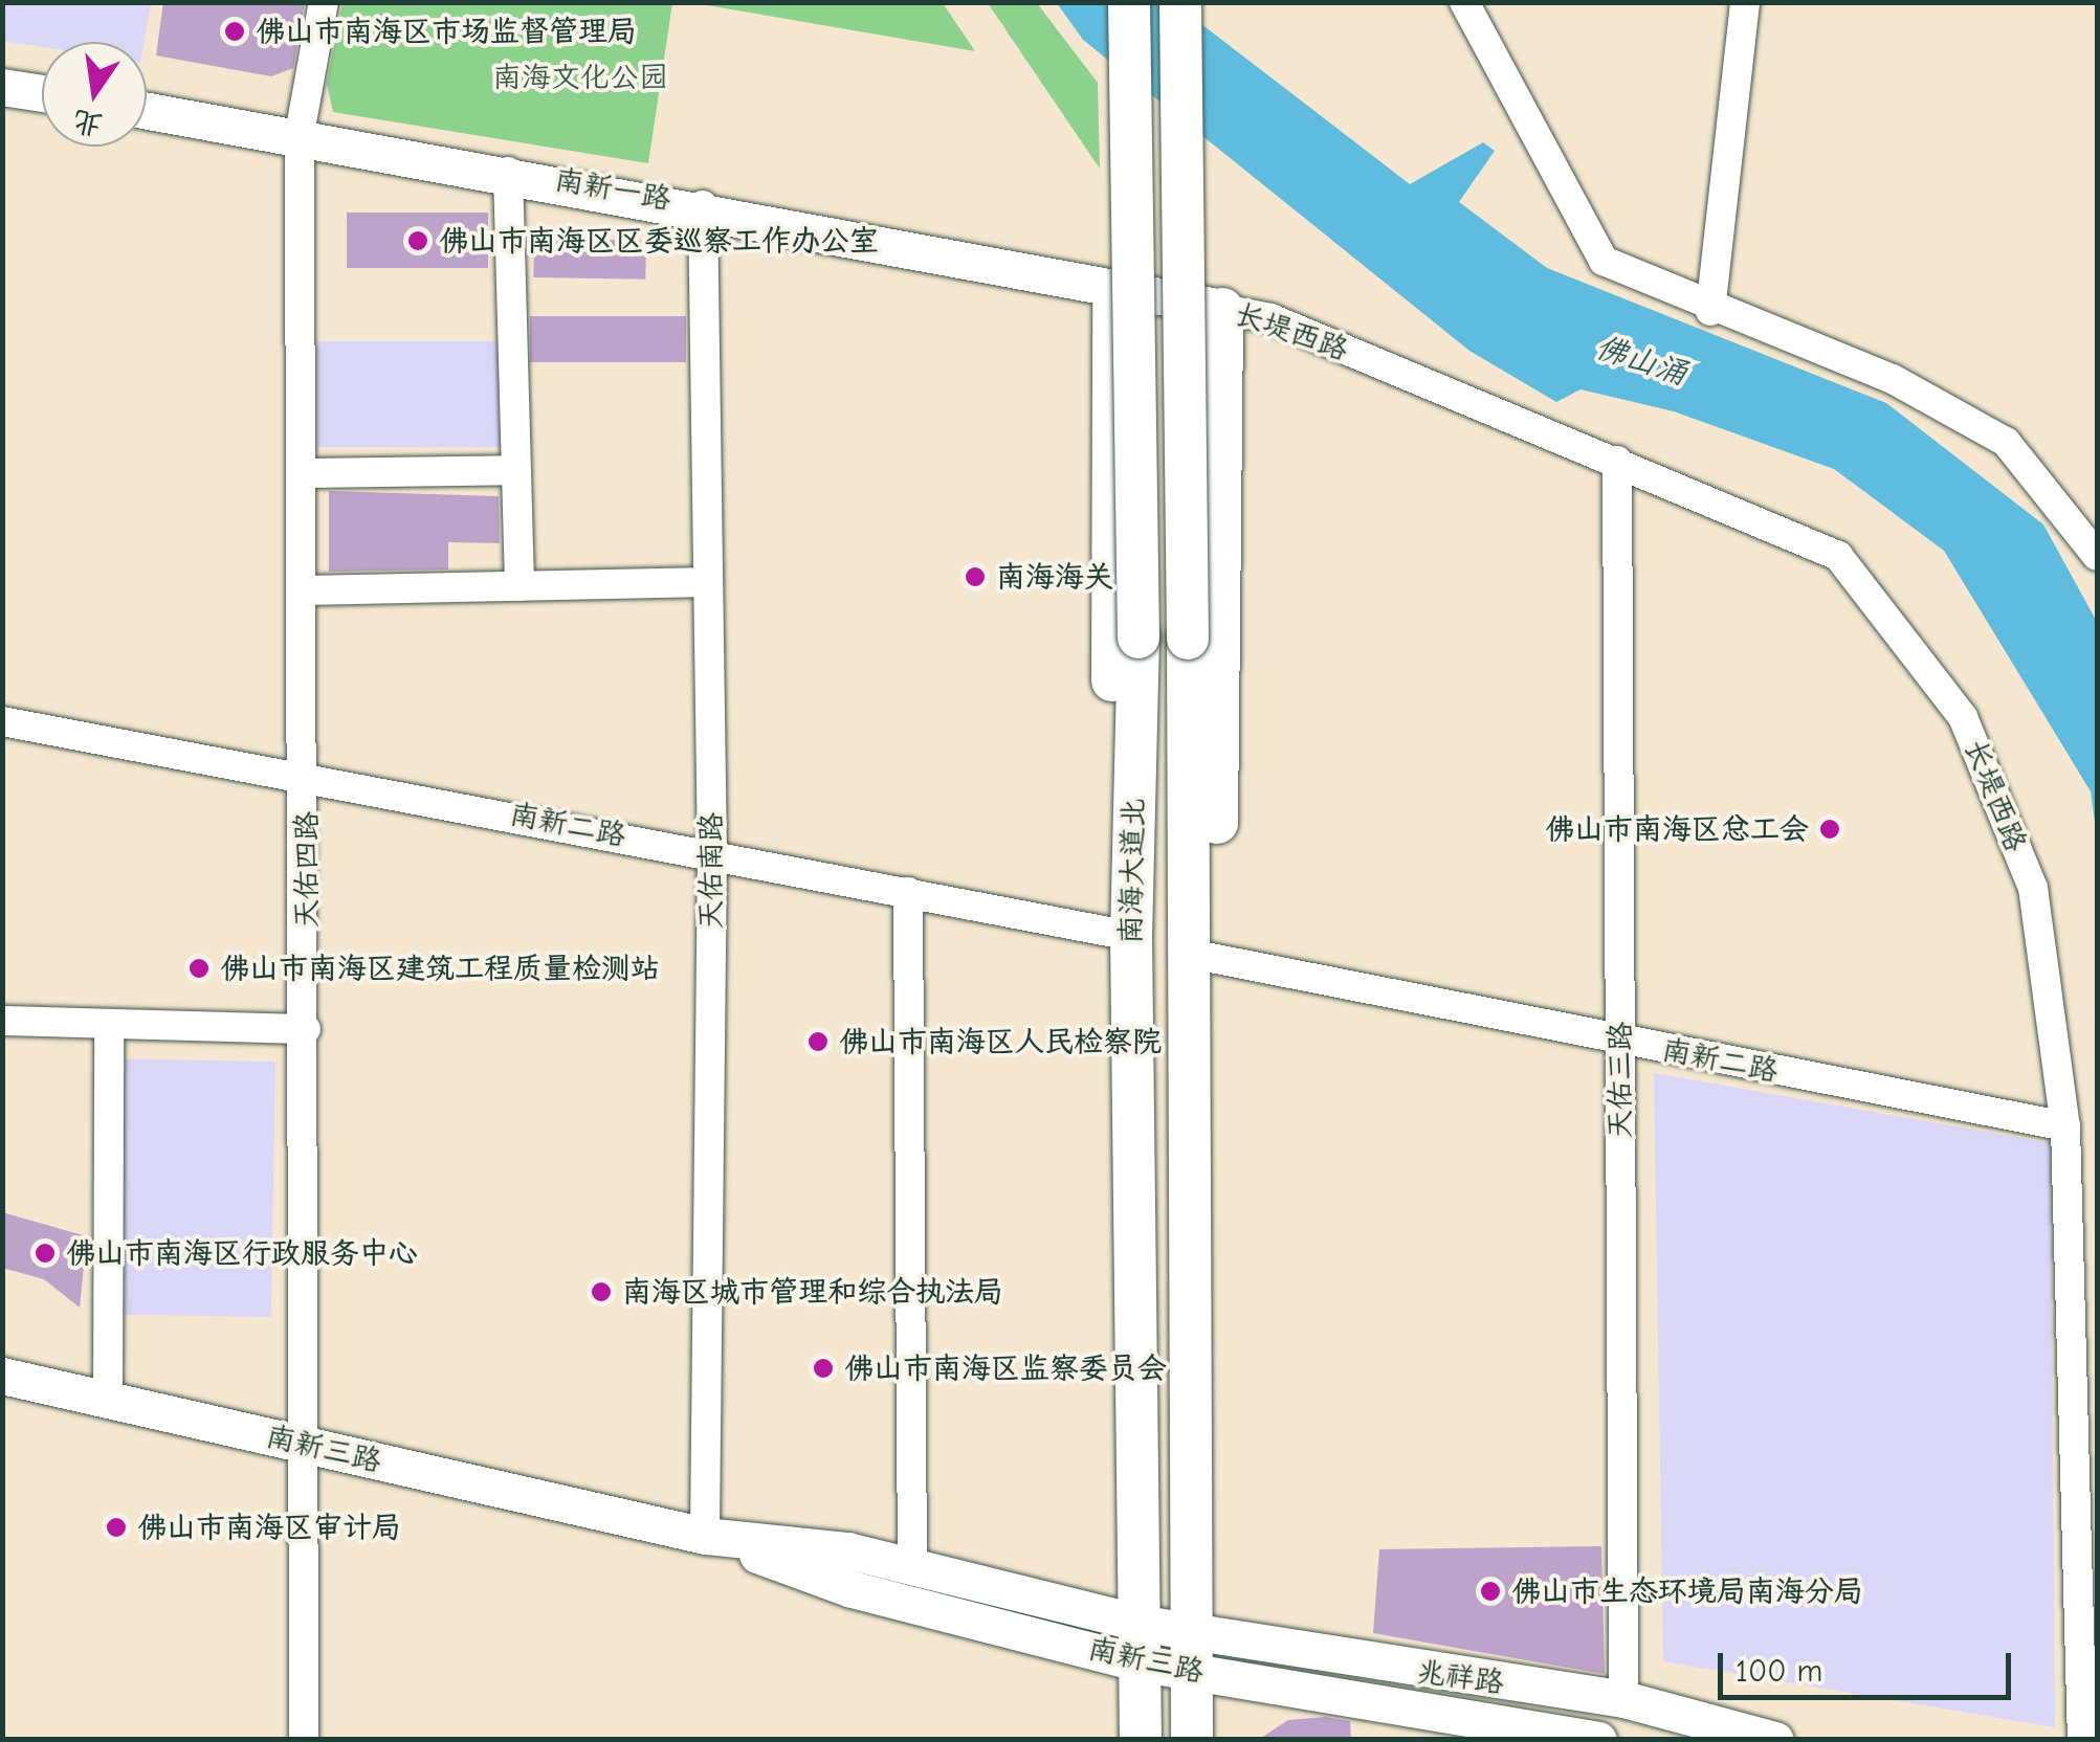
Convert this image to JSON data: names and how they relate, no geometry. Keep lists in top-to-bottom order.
{
  "streets": {
    "highway": ["南海大道北"],
    "main road": ["南新一路", "南新三路", "兆祥路"],
    "street": [
      "长堤西路",
      "南新二路",
      "天佑四路",
      "天佑南路",
      "天佑三路"
    ]
  },
  "crossings": [
    ["南新一路", "长堤西路"],
    ["南新一路", "天佑四路"],
    ["南新一路", "天佑南路"],
    ["长堤西路", "南新二路"],
    ["长堤西路", "天佑三路"],
    ["南新二路", "天佑四路"],
    ["南新二路", "天佑南路"],
    ["南新二路", "南海大道北"],
    ["南新二路", "天佑三路"],
    ["天佑四路", "南新三路"],
    ["天佑南路", "南新三路"],
    ["南海大道北", "南新三路"],
    ["南海大道北", "兆祥路"],
    ["天佑三路", "兆祥路"],
    ["南新三路", "兆祥路"]
  ],
  "water": ["佛山涌"],
  "parks": ["南海文化公园"],
  "places": [
    "佛山市南海区市场监督管理局",
    "佛山市南海区区委巡察工作办公室",
    "南海海关",
    "佛山市南海区总工会",
    "佛山市南海区建筑工程质量检测站",
    "佛山市南海区人民检察院",
    "佛山市南海区行政服务中心",
    "南海区城市管理和综合执法局",
    "佛山市南海区监察委员会",
    "佛山市南海区审计局",
    "佛山市生态环境局南海分局"
  ],
  "scale_bar": "100 m",
  "north": "bottom"
}
